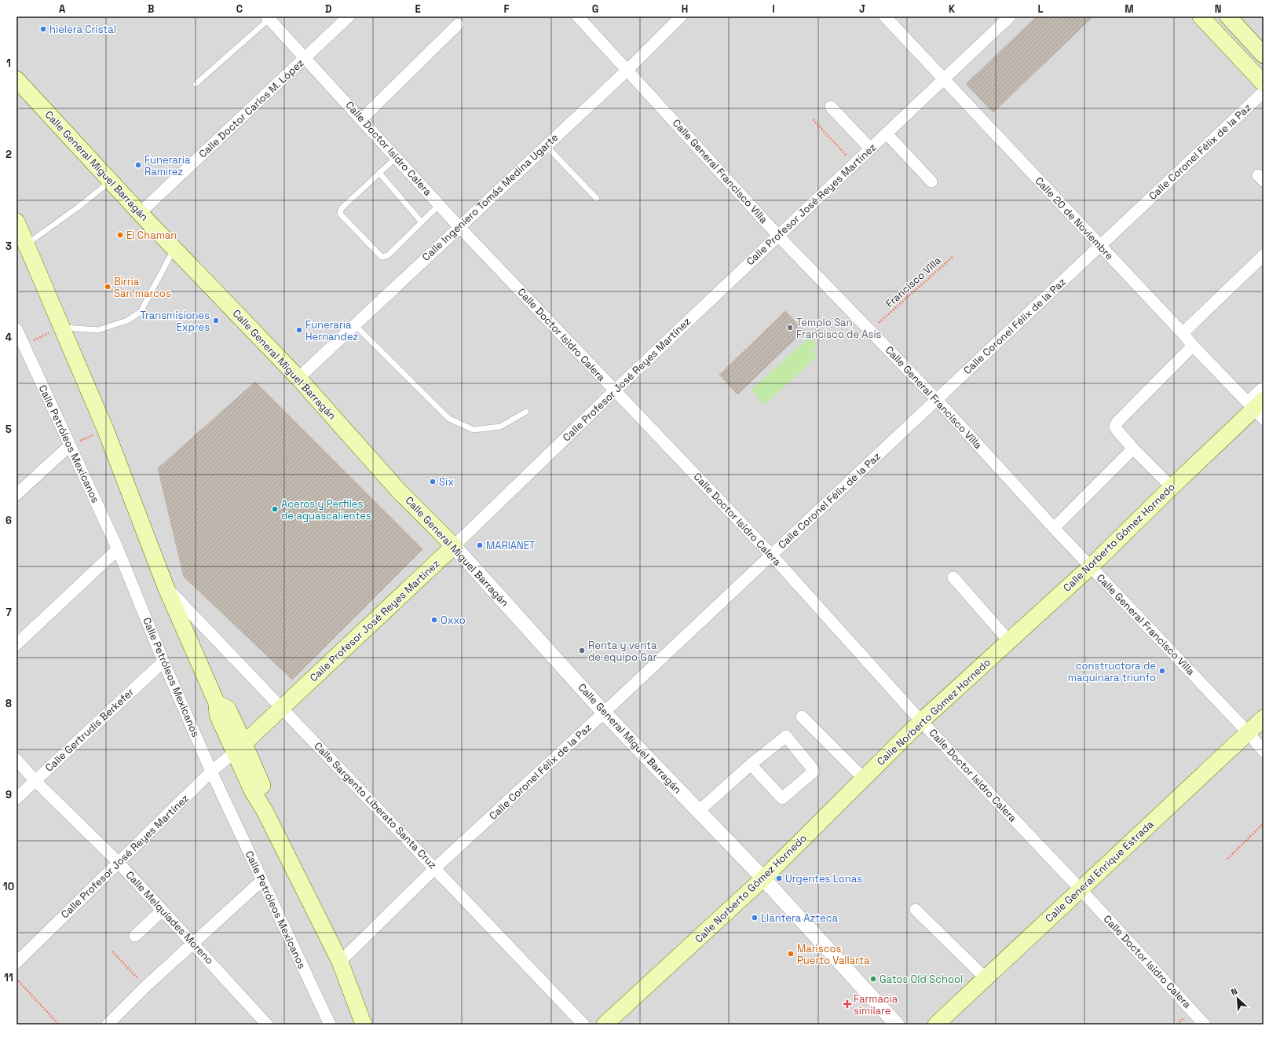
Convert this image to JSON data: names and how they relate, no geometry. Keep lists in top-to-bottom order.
{
  "streets": {
    "main road": [
      "Calle General Miguel Barragán",
      "Calle Profesor José Reyes Martínez",
      "Calle Norberto Gómez Hornedo",
      "Calle General Enrique Estrada"
    ],
    "street": [
      "Calle Doctor Carlos M. López",
      "Calle Doctor Isidro Calera",
      "Calle Coronel Félix de la Paz",
      "Calle General Francisco Villa",
      "Calle Ingeniero Tomás Medina Ugarte",
      "Calle 20 de Noviembre",
      "Calle Petróleos Mexicanos",
      "Calle Gertrudis Berkefer",
      "Calle Sargento Liberato Santa Cruz",
      "Calle Melquíades Moreno"
    ],
    "path": ["Francisco Villa"]
  },
  "crossings": [
    ["Calle Doctor Carlos M. López", "Calle Doctor Isidro Calera"],
    ["Calle Doctor Carlos M. López", "Calle General Miguel Barragán"],
    ["Calle Doctor Isidro Calera", "Calle Coronel Félix de la Paz"],
    ["Calle Doctor Isidro Calera", "Calle Ingeniero Tomás Medina Ugarte"],
    ["Calle Doctor Isidro Calera", "Calle Profesor José Reyes Martínez"],
    ["Calle Doctor Isidro Calera", "Calle Norberto Gómez Hornedo"],
    ["Calle Doctor Isidro Calera", "Calle General Enrique Estrada"],
    ["Calle Coronel Félix de la Paz", "Calle General Miguel Barragán"],
    ["Calle Coronel Félix de la Paz", "Calle General Francisco Villa"],
    ["Calle Coronel Félix de la Paz", "Calle 20 de Noviembre"],
    ["Calle Coronel Félix de la Paz", "Calle Sargento Liberato Santa Cruz"],
    ["Calle General Miguel Barragán", "Calle Ingeniero Tomás Medina Ugarte"],
    ["Calle General Miguel Barragán", "Calle Profesor José Reyes Martínez"],
    ["Calle General Miguel Barragán", "Calle Norberto Gómez Hornedo"],
    ["Calle General Francisco Villa", "Calle Ingeniero Tomás Medina Ugarte"],
    ["Calle General Francisco Villa", "Calle Profesor José Reyes Martínez"],
    ["Calle General Francisco Villa", "Francisco Villa"],
    ["Calle General Francisco Villa", "Calle Norberto Gómez Hornedo"],
    ["Calle General Francisco Villa", "Calle General Enrique Estrada"],
    ["Calle Profesor José Reyes Martínez", "Calle 20 de Noviembre"],
    ["Calle Profesor José Reyes Martínez", "Calle Petróleos Mexicanos"],
    ["Calle Profesor José Reyes Martínez", "Calle Sargento Liberato Santa Cruz"],
    ["Calle Profesor José Reyes Martínez", "Calle Melquíades Moreno"],
    ["Calle 20 de Noviembre", "Calle Norberto Gómez Hornedo"],
    ["Calle Petróleos Mexicanos", "Calle Gertrudis Berkefer"],
    ["Calle Gertrudis Berkefer", "Calle Melquíades Moreno"]
  ],
  "places": {
    "other": [
      "hielera Cristal",
      "Funeraria Ramirez",
      "El Chaman",
      "Birria San marcos",
      "Transmisiones Expres",
      "Templo San Francisco de Asis",
      "Funeraria Hernandez",
      "Six",
      "Aceros y Perfiles de aguascalientes",
      "MARIANET",
      "Oxxo",
      "Renta y venta de equipo Gar",
      "constructora de maquinara triunfo",
      "Urgentes Lonas",
      "Llantera Azteca",
      "Mariscos Puerto Vallarta",
      "Gatos Old School"
    ],
    "health": ["Farmacia similare"]
  },
  "north": "top left",
  "grid": {
    "columns": [
      "A",
      "B",
      "C",
      "D",
      "E",
      "F",
      "G",
      "H",
      "I",
      "J",
      "K",
      "L",
      "M",
      "N"
    ],
    "rows": [
      "1",
      "2",
      "3",
      "4",
      "5",
      "6",
      "7",
      "8",
      "9",
      "10",
      "11"
    ]
  }
}
